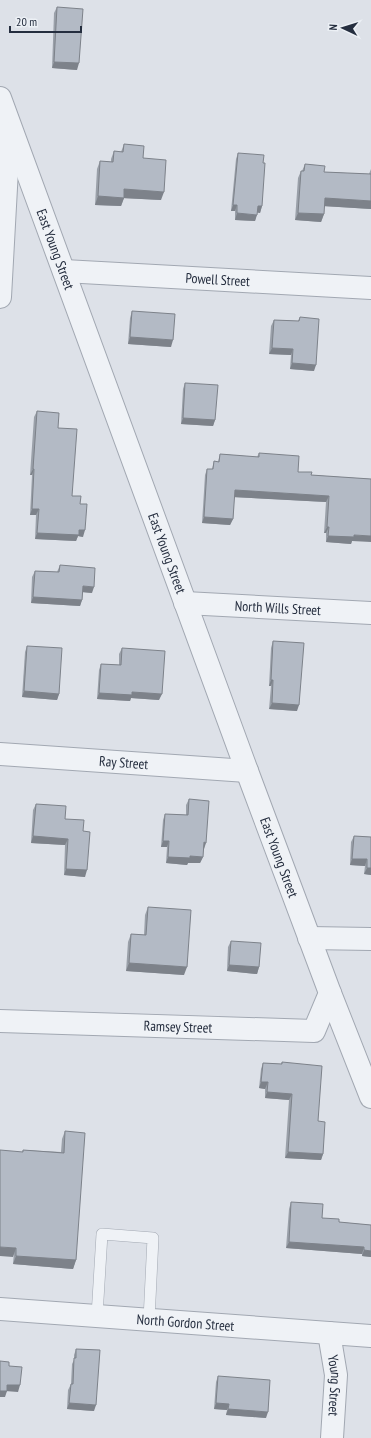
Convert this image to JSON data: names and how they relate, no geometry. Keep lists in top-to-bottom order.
{
  "streets": {
    "street": [
      "East Young Street",
      "Powell Street",
      "North Wills Street",
      "Ray Street",
      "Ramsey Street",
      "North Gordon Street",
      "Young Street"
    ]
  },
  "crossings": [
    ["East Young Street", "Powell Street"],
    ["East Young Street", "North Wills Street"],
    ["East Young Street", "Ray Street"],
    ["East Young Street", "Ramsey Street"],
    ["North Gordon Street", "Young Street"]
  ],
  "scale_bar": "20 m",
  "north": "left"
}
